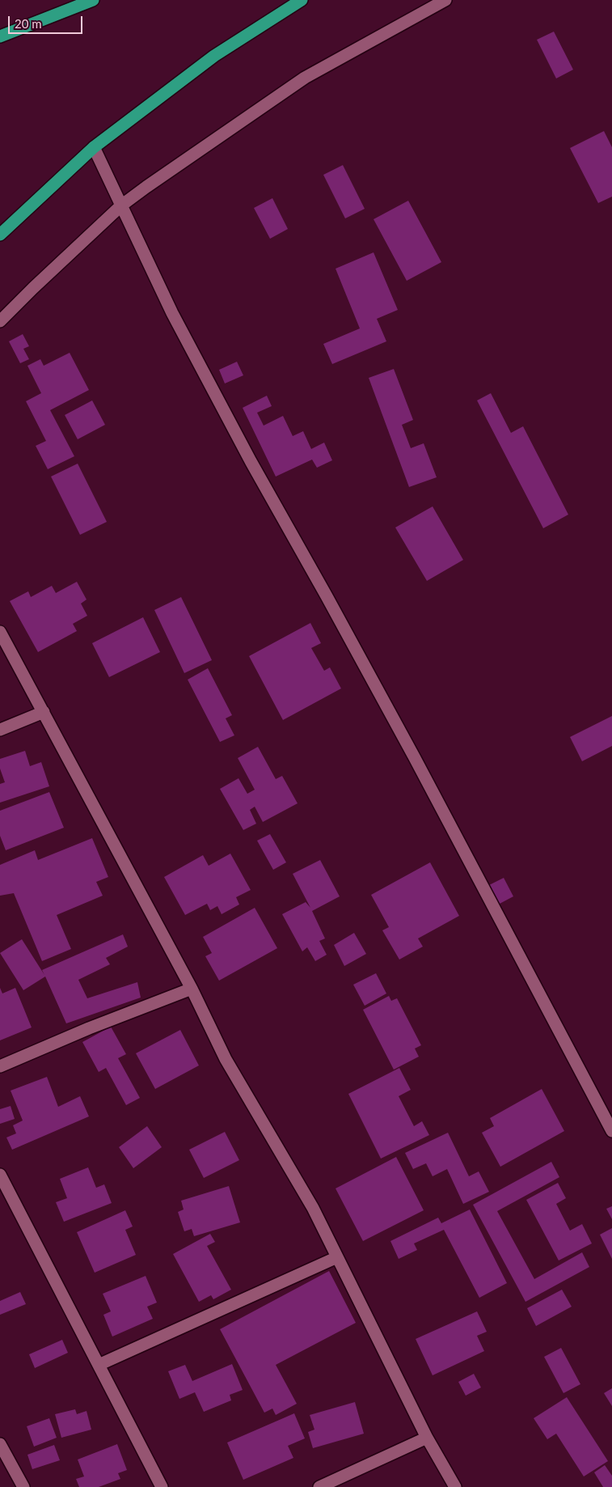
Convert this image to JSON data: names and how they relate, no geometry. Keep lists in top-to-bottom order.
{
  "scale_bar": "20 m"
}
